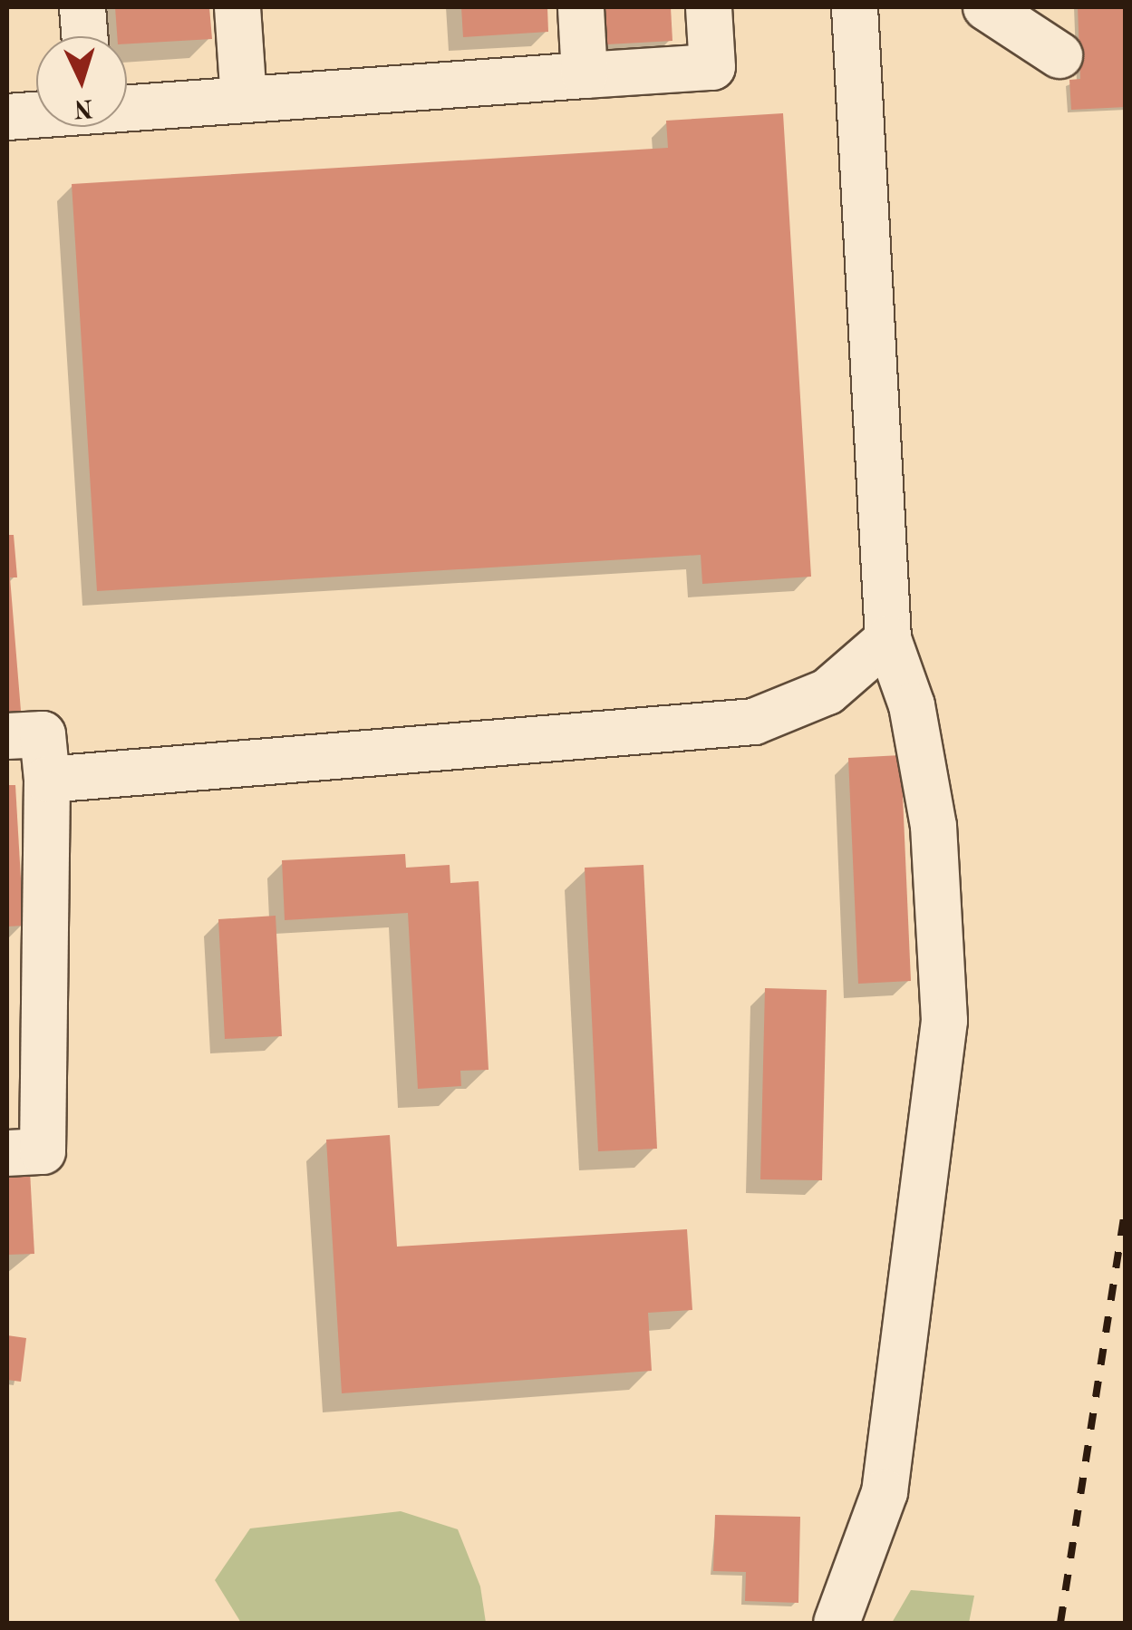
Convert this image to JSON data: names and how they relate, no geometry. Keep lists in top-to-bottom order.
{
  "north": "bottom"
}
